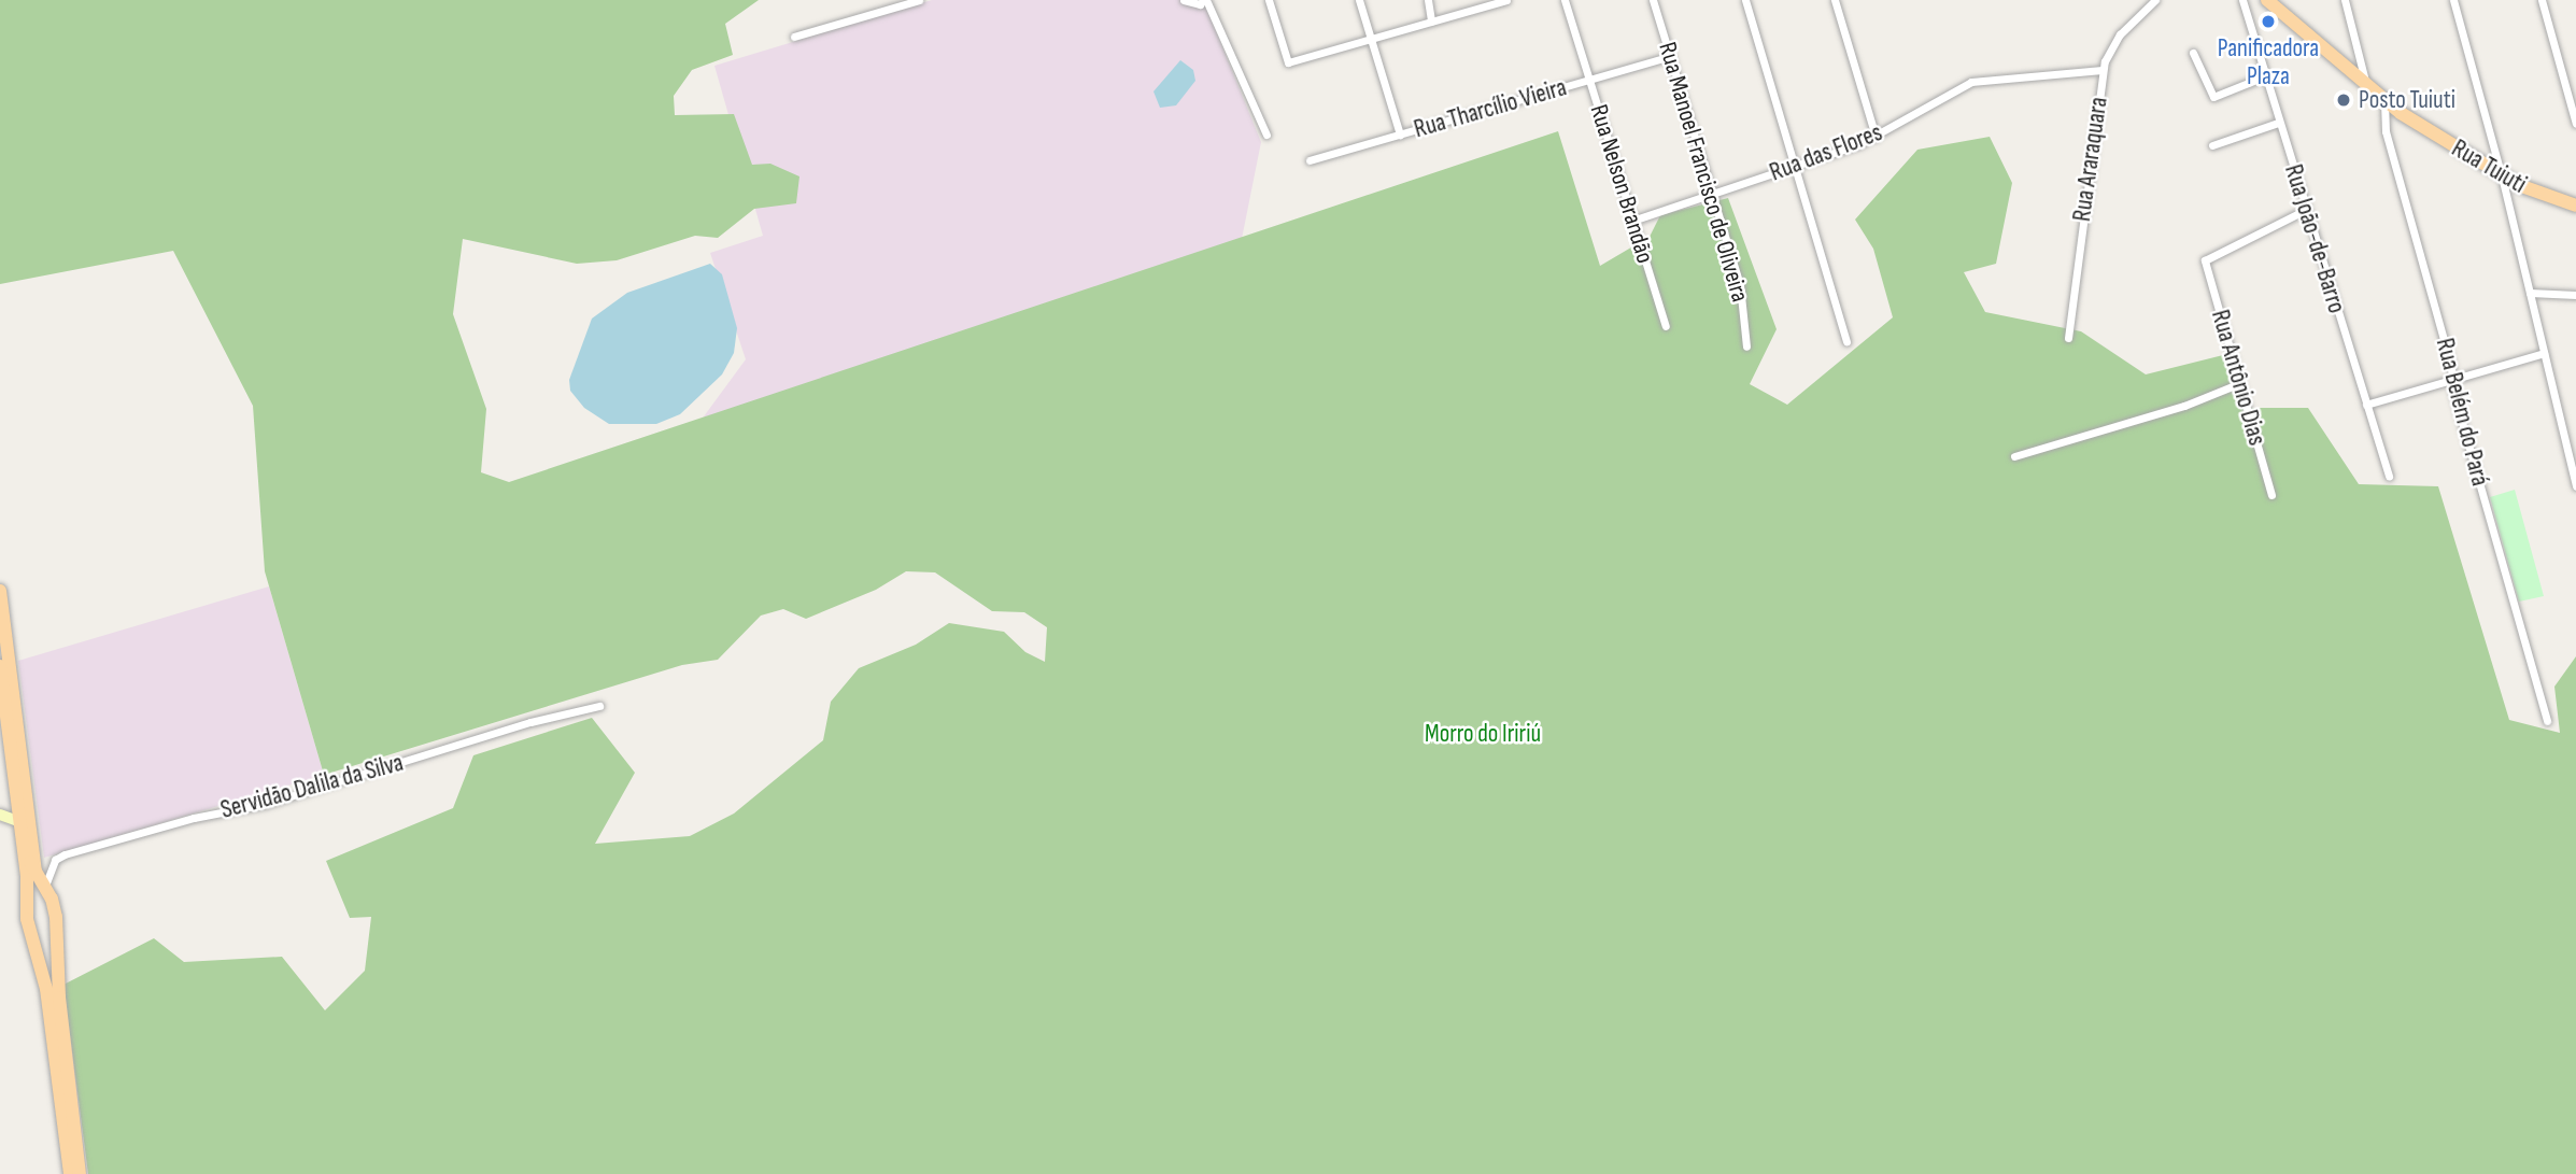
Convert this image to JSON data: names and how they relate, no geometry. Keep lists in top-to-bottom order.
{
  "streets": {
    "main road": ["Rua Tuiuti"],
    "street": [
      "Rua Tharcílio Vieira",
      "Rua das Flores",
      "Rua Araraquara",
      "Rua Manoel Francisco de Oliveira",
      "Rua Nelson Brandão",
      "Rua João-de-Barro",
      "Rua Antônio Dias",
      "Rua Belém do Pará",
      "Servidão Dalila da Silva"
    ]
  },
  "crossings": [
    ["Rua Tharcílio Vieira", "Rua Manoel Francisco de Oliveira"],
    ["Rua Tharcílio Vieira", "Rua Nelson Brandão"],
    ["Rua das Flores", "Rua Araraquara"],
    ["Rua das Flores", "Rua Manoel Francisco de Oliveira"],
    ["Rua das Flores", "Rua Nelson Brandão"],
    ["Rua Tuiuti", "Rua Belém do Pará"],
    ["Rua João-de-Barro", "Rua Antônio Dias"]
  ],
  "parks": ["Morro do Iririú"],
  "places": ["Panificadora Plaza", "Posto Tuiuti"]
}
